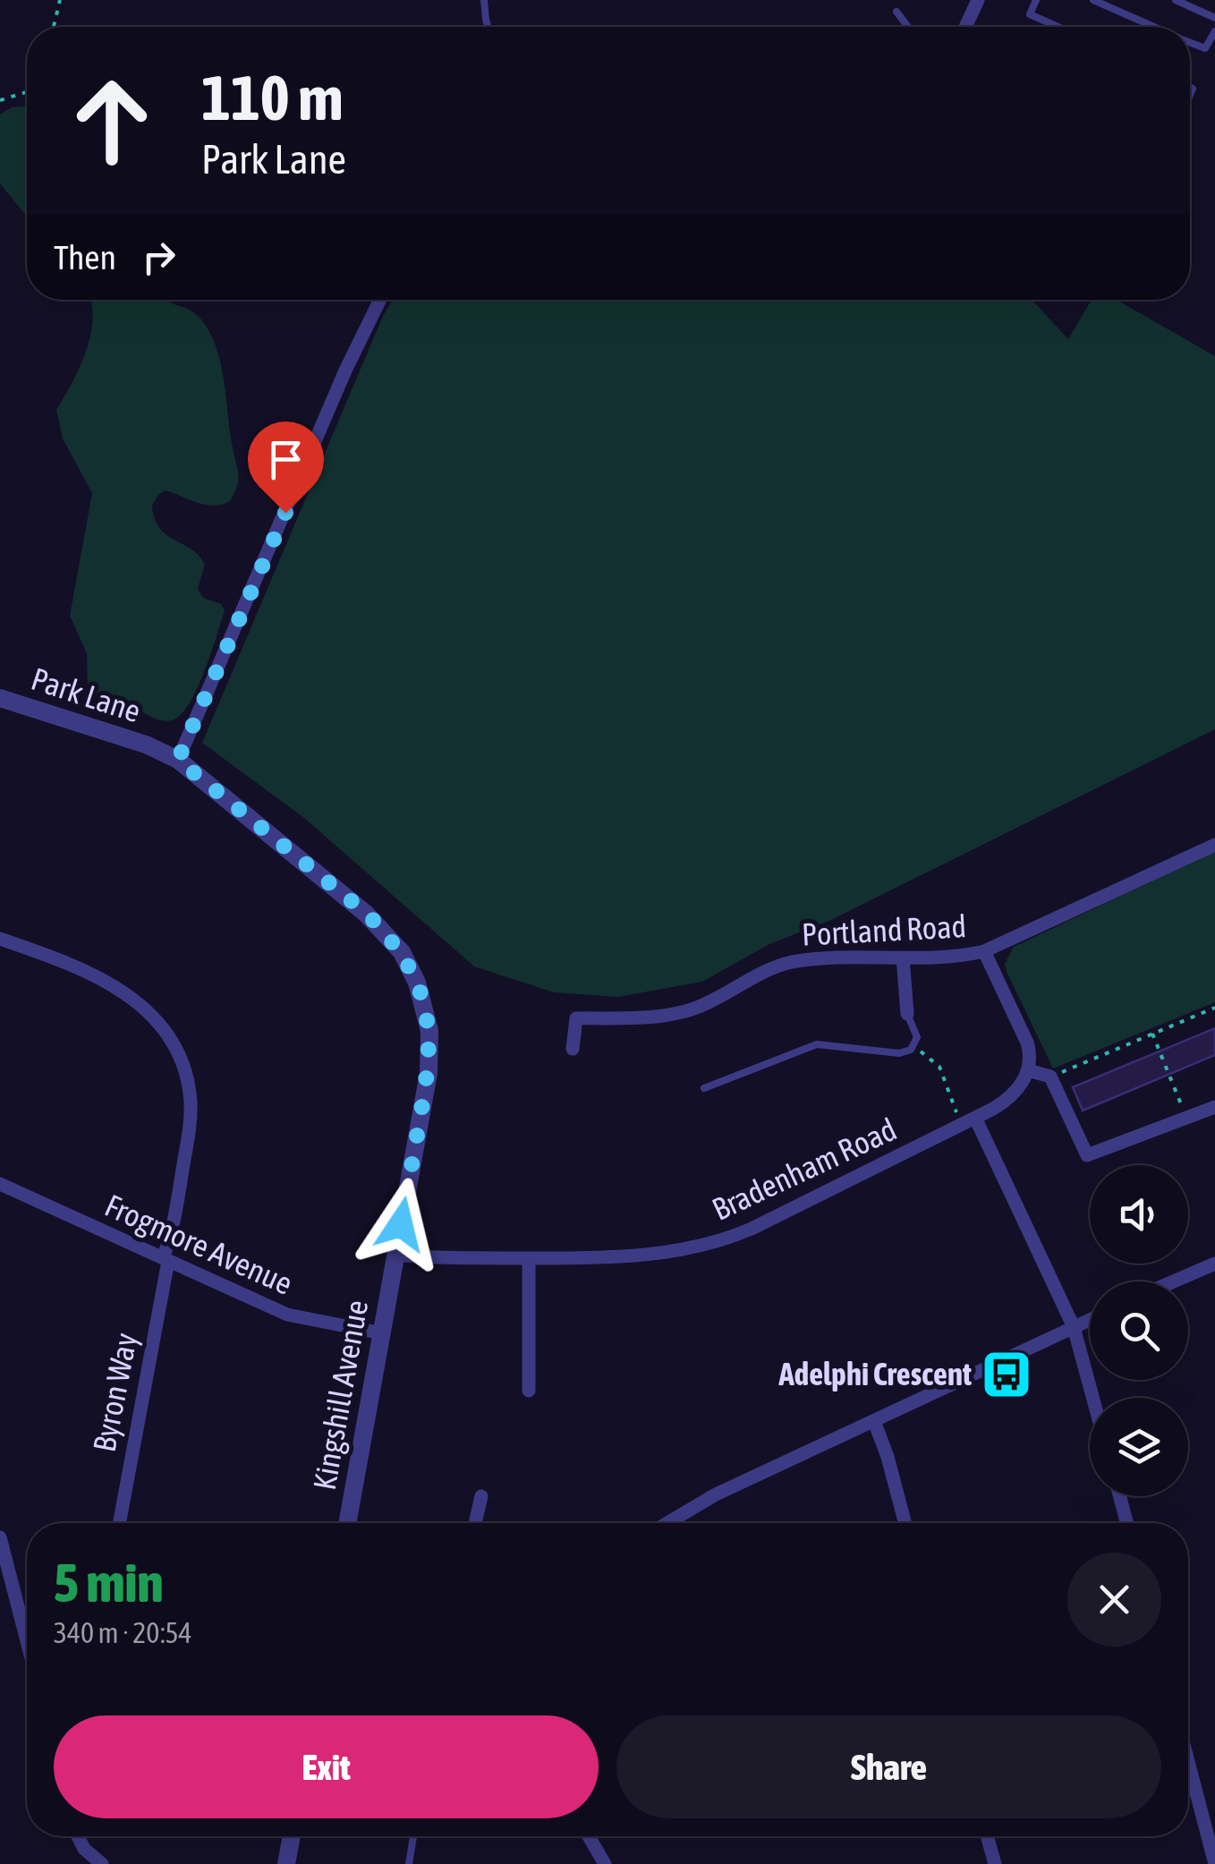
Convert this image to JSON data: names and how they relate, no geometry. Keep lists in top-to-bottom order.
{
  "streets": {
    "street": [
      "Park Lane",
      "Portland Road",
      "Bradenham Road",
      "Frogmore Avenue",
      "Byron Way",
      "Kingshill Avenue"
    ]
  },
  "crossings": [
    ["Park Lane", "Kingshill Avenue"],
    ["Bradenham Road", "Kingshill Avenue"],
    ["Frogmore Avenue", "Byron Way"],
    ["Frogmore Avenue", "Kingshill Avenue"]
  ],
  "places": {
    "bus stop": ["Adelphi Crescent"]
  },
  "page": {
    "turn": ["110 m", "Park Lane"],
    "then": "Then",
    "heading": ["5 min", "340 m · 20:54"],
    "buttons": ["Exit", "Share"]
  }
}
